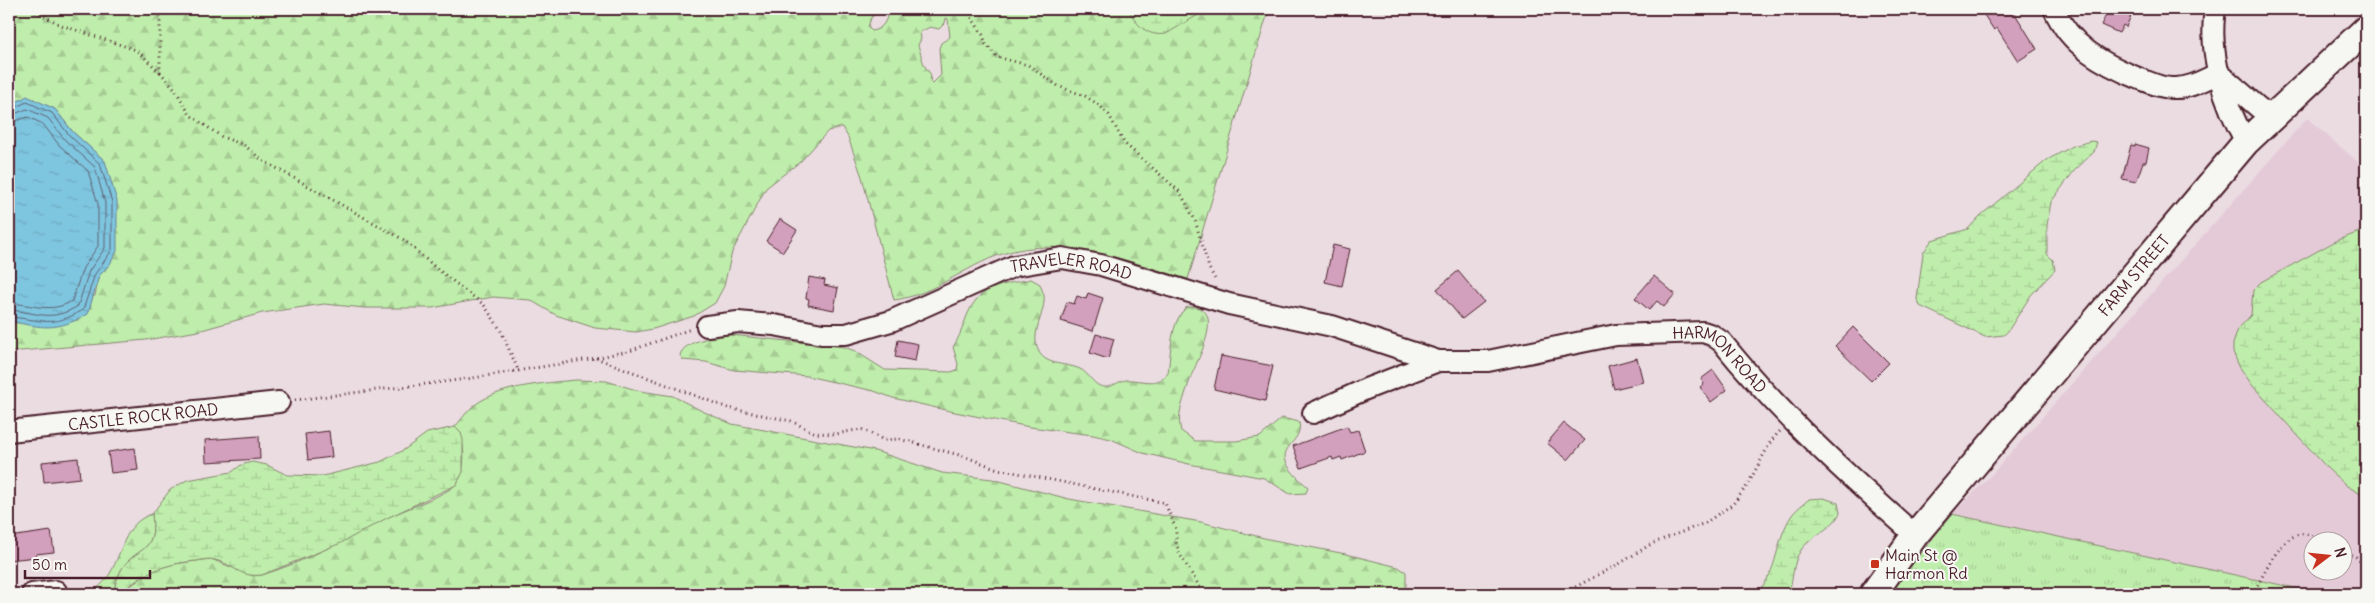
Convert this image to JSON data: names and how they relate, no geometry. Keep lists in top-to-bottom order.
{
  "streets": {
    "main road": ["FARM STREET"],
    "street": ["TRAVELER ROAD", "HARMON ROAD", "CASTLE ROCK ROAD"]
  },
  "crossings": [
    ["TRAVELER ROAD", "HARMON ROAD"],
    ["FARM STREET", "HARMON ROAD"]
  ],
  "places": {
    "transit": ["Main St @ Harmon Rd"]
  },
  "scale_bar": "50 m",
  "north": "right"
}
